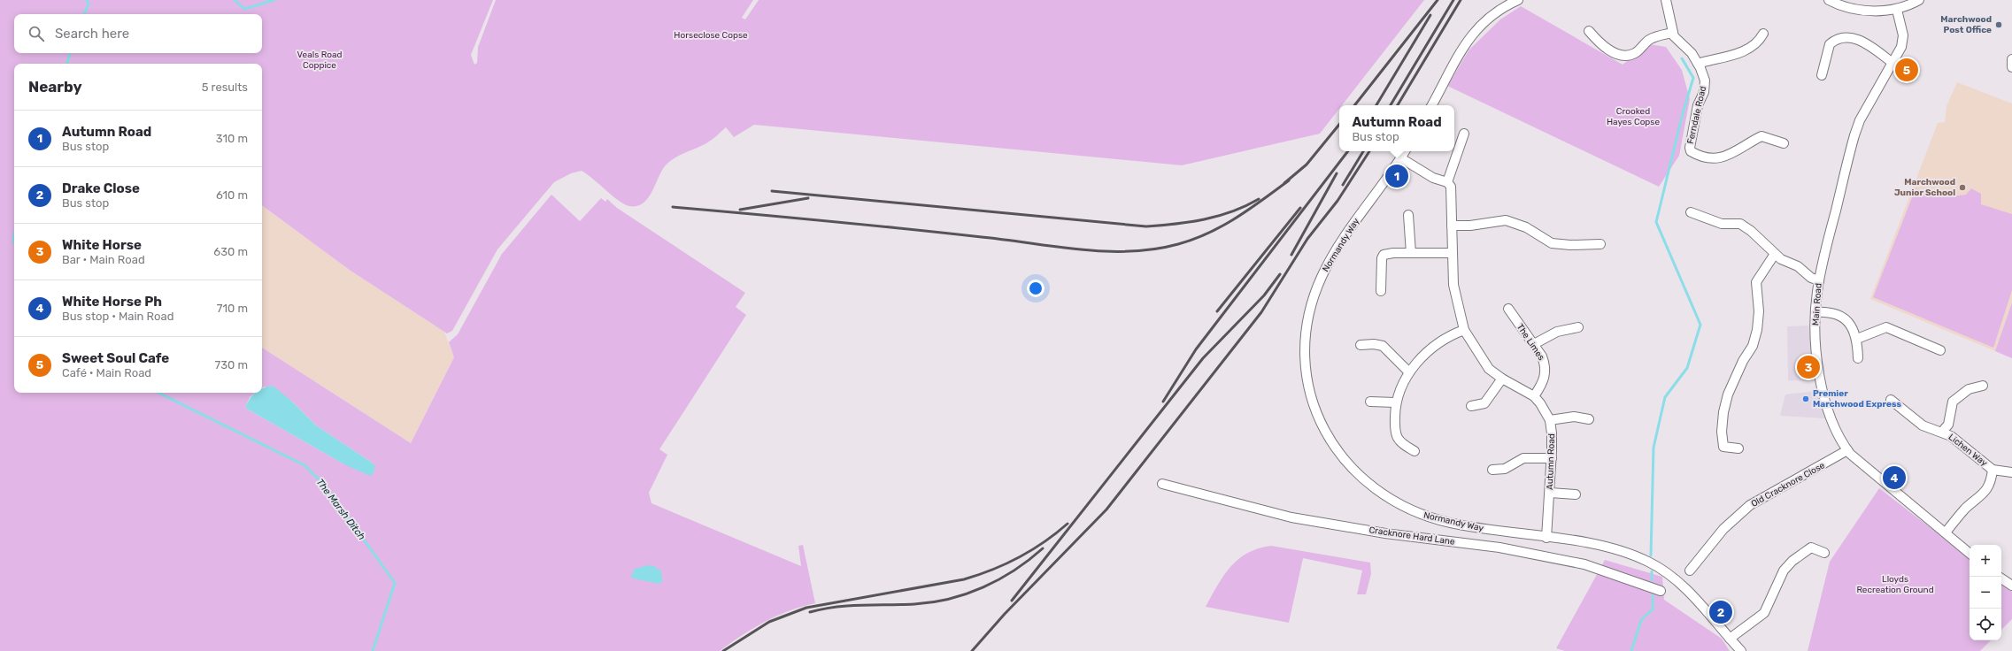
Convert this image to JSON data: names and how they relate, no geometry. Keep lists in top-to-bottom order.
{
  "streets": {
    "street": [
      "Ferndale Road",
      "Normandy Way",
      "Main Road",
      "The Limes",
      "Lichen Way",
      "Autumn Road",
      "Old Cracknore Close",
      "Cracknore Hard Lane"
    ]
  },
  "crossings": [
    ["Normandy Way", "Autumn Road"],
    ["Main Road", "Old Cracknore Close"],
    ["The Limes", "Autumn Road"]
  ],
  "water": ["The Marsh Ditch"],
  "parks": [
    "Horseclose Copse",
    "Veals Road Coppice",
    "Crooked Hayes Copse",
    "Lloyds Recreation Ground"
  ],
  "places": ["Marchwood Post Office", "Marchwood Junior School", "Premier Marchwood Express"],
  "page": {
    "search": "Search here",
    "pins": [
      "5",
      "1",
      "3",
      "4",
      "2"
    ],
    "heading": ["Nearby", "5 results"],
    "popup": ["Autumn Road", "Bus stop"],
    "list": [
      {
        "mark": "1",
        "name": "Autumn Road",
        "note": "Bus stop",
        "value": "310 m"
      },
      {
        "mark": "2",
        "name": "Drake Close",
        "note": "Bus stop",
        "value": "610 m"
      },
      {
        "mark": "3",
        "name": "White Horse",
        "note": "Bar · Main Road",
        "value": "630 m"
      },
      {
        "mark": "4",
        "name": "White Horse Ph",
        "note": "Bus stop · Main Road",
        "value": "710 m"
      },
      {
        "mark": "5",
        "name": "Sweet Soul Cafe",
        "note": "Café · Main Road",
        "value": "730 m"
      }
    ],
    "map_buttons": ["+", "−"]
  }
}
